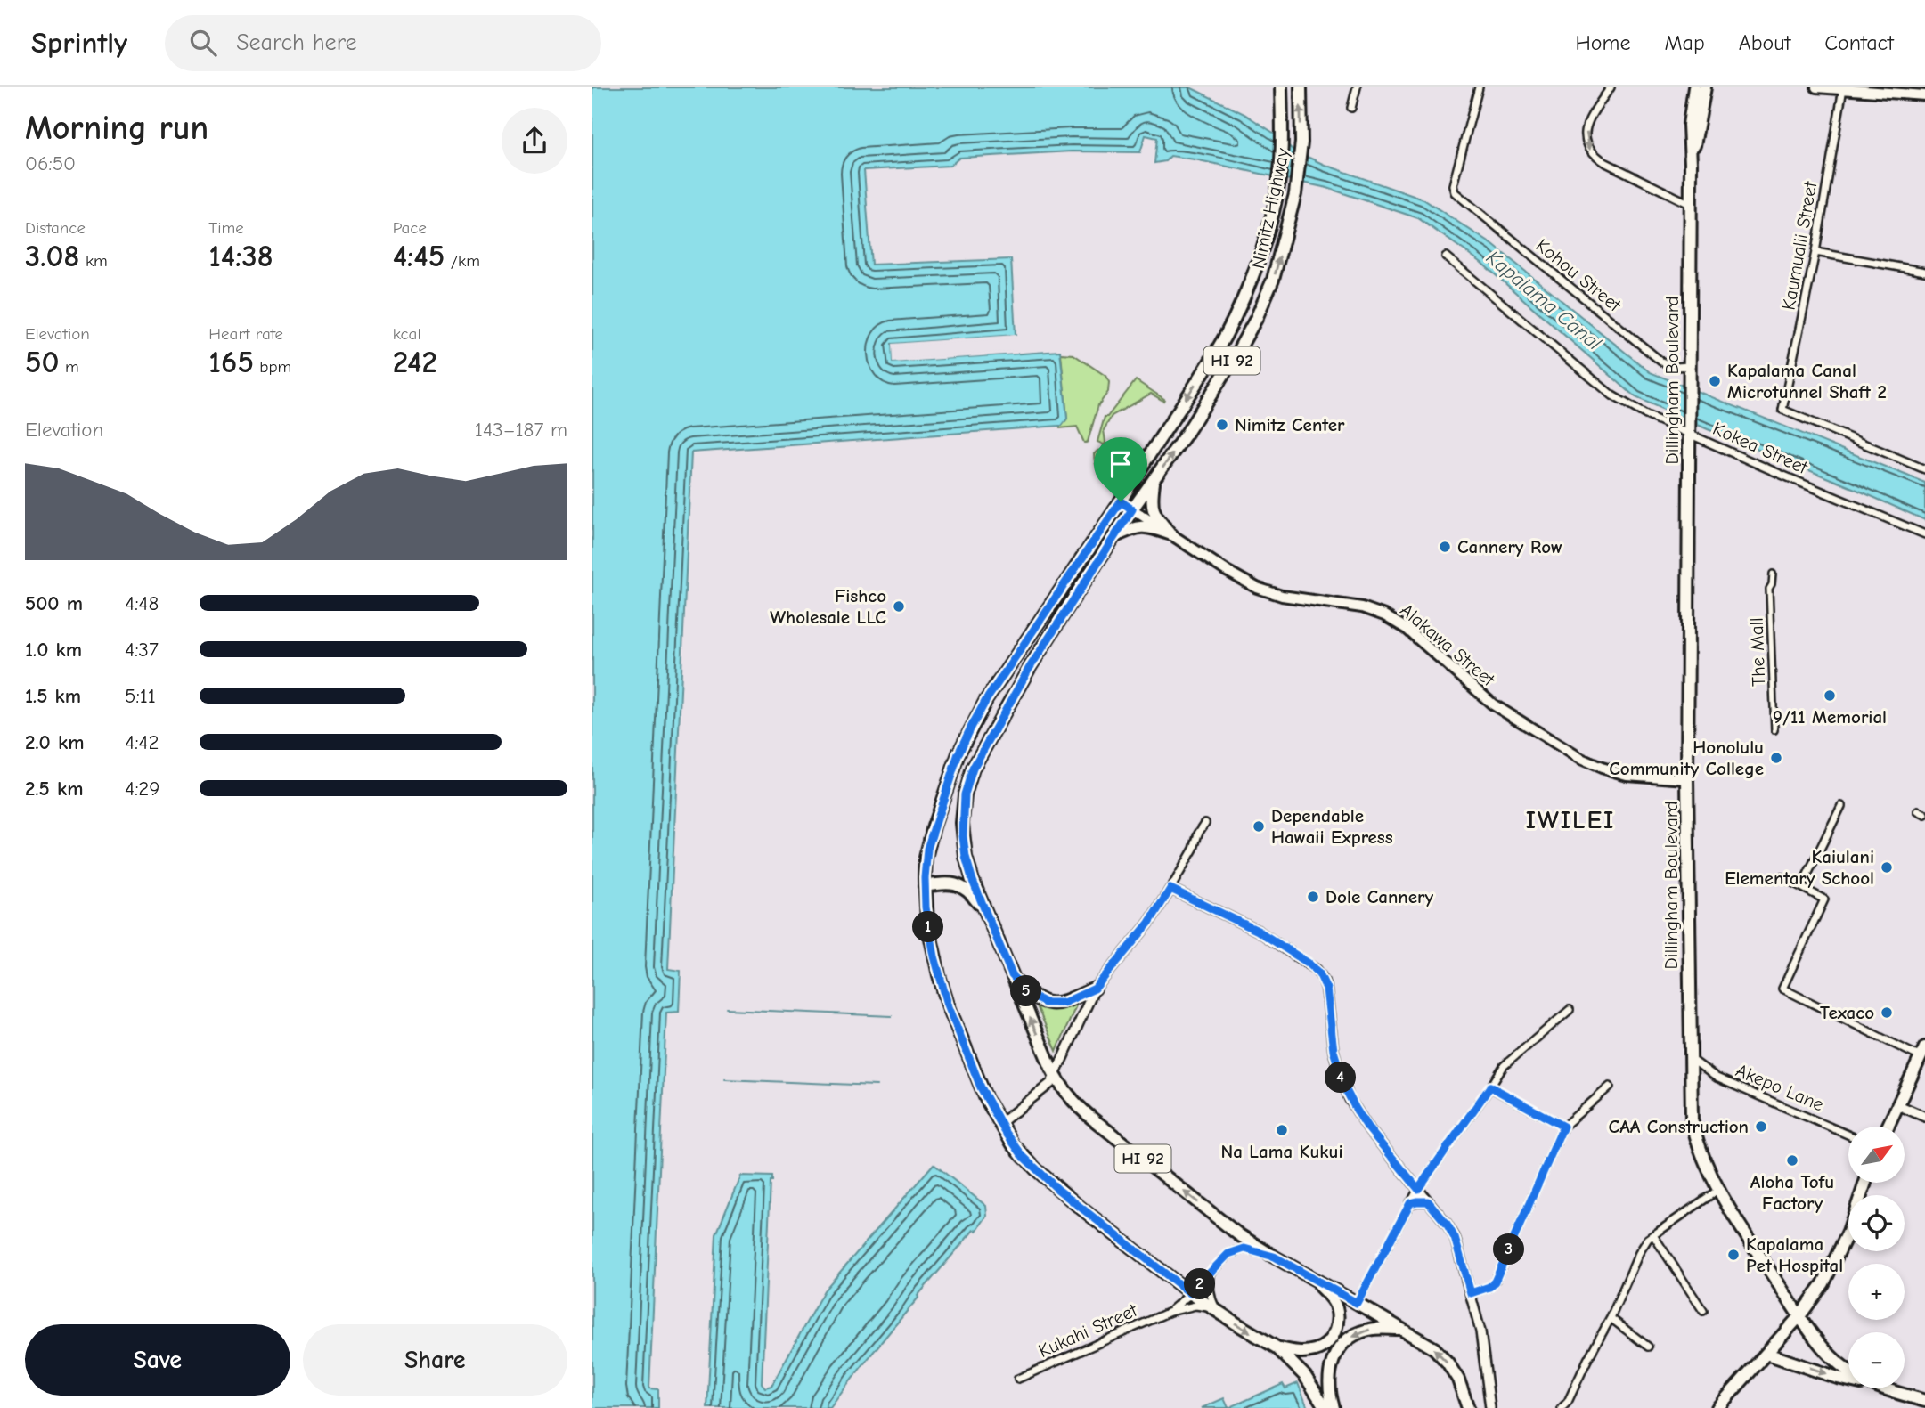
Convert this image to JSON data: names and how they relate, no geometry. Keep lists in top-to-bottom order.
{
  "streets": {
    "main road": [
      "Nimitz Highway",
      "HI 92",
      "Dillingham Boulevard",
      "Alakawa Street"
    ],
    "street": [
      "Kaumualii Street",
      "Kohou Street",
      "Kokea Street",
      "The Mall",
      "Akepo Lane",
      "Kukahi Street"
    ]
  },
  "crossings": [
    ["Nimitz Highway", "Alakawa Street"],
    ["Nimitz Highway", "Kukahi Street"],
    ["Kohou Street", "Dillingham Boulevard"],
    ["Dillingham Boulevard", "Kokea Street"],
    ["Dillingham Boulevard", "Alakawa Street"],
    ["Dillingham Boulevard", "Akepo Lane"]
  ],
  "districts": ["IWILEI"],
  "water": ["Kapalama Canal"],
  "places": [
    "Kapalama Canal Microtunnel Shaft 2",
    "Nimitz Center",
    "Cannery Row",
    "Fishco Wholesale LLC",
    "9/11 Memorial",
    "Honolulu Community College",
    "Dependable Hawaii Express",
    "Kaiulani Elementary School",
    "Dole Cannery",
    "Texaco",
    "CAA Construction",
    "Na Lama Kukui",
    "Aloha Tofu Factory",
    "Kapalama Pet Hospital"
  ],
  "north": "top right",
  "page": {
    "header": "Sprintly",
    "search": "Search here",
    "nav": [
      "Home",
      "Map",
      "About",
      "Contact"
    ],
    "heading": ["Morning run", "06:50"],
    "stats": [
      ["Distance", "3.08 km"],
      ["Time", "14:38"],
      ["Pace", "4:45 /km"],
      ["Elevation", "50 m"],
      ["Heart rate", "165 bpm"],
      ["kcal", "242"]
    ],
    "chart": ["Elevation", "143–187 m"],
    "list": [
      {
        "name": "500 m",
        "note": "4:48"
      },
      {
        "name": "1.0 km",
        "note": "4:37"
      },
      {
        "name": "1.5 km",
        "note": "5:11"
      },
      {
        "name": "2.0 km",
        "note": "4:42"
      },
      {
        "name": "2.5 km",
        "note": "4:29"
      }
    ],
    "pins": [
      "1",
      "5",
      "4",
      "3",
      "2"
    ],
    "map_buttons": ["+", "−"],
    "buttons": ["Save", "Share"]
  }
}
